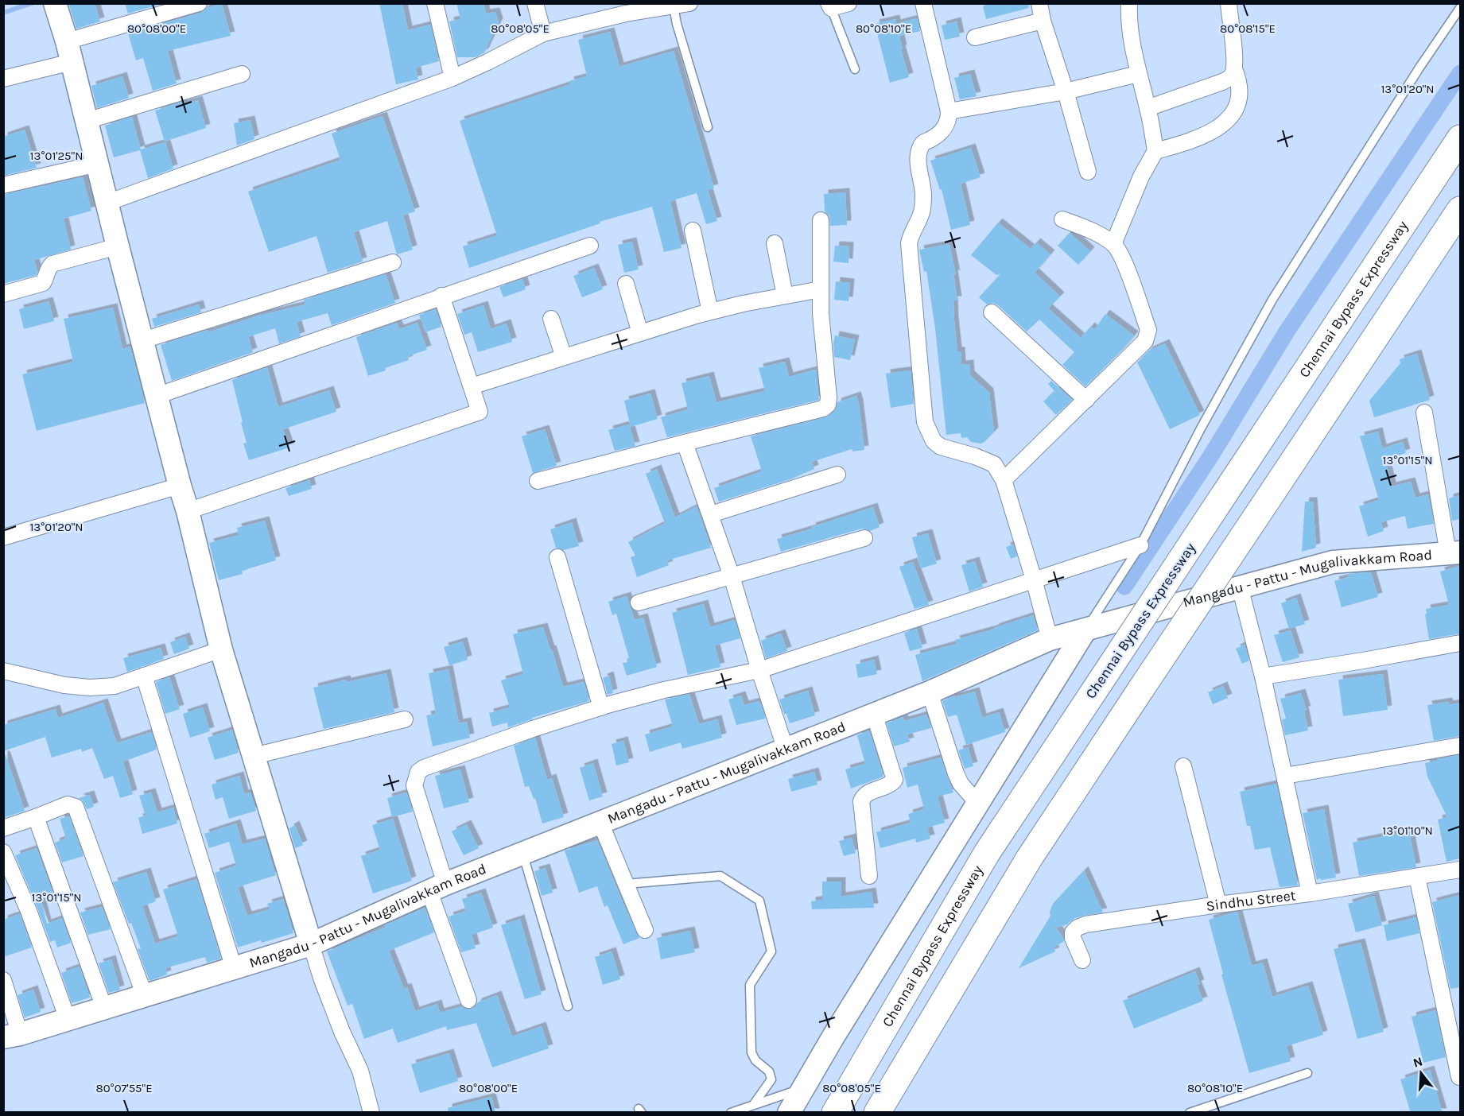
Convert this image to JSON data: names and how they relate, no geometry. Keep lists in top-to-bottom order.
{
  "streets": {
    "highway": ["Chennai Bypass Expressway"],
    "street": ["Mangadu - Pattu - Mugalivakkam Road", "Sindhu Street"]
  },
  "north": "top",
  "coordinates": [
    "80°08'15\"E",
    "80°08'00\"E",
    "80°08'05\"E",
    "80°08'10\"E",
    "13°01'20\"N",
    "13°01'25\"N",
    "13°01'15\"N",
    "13°01'10\"N",
    "80°07'55\"E"
  ]
}
